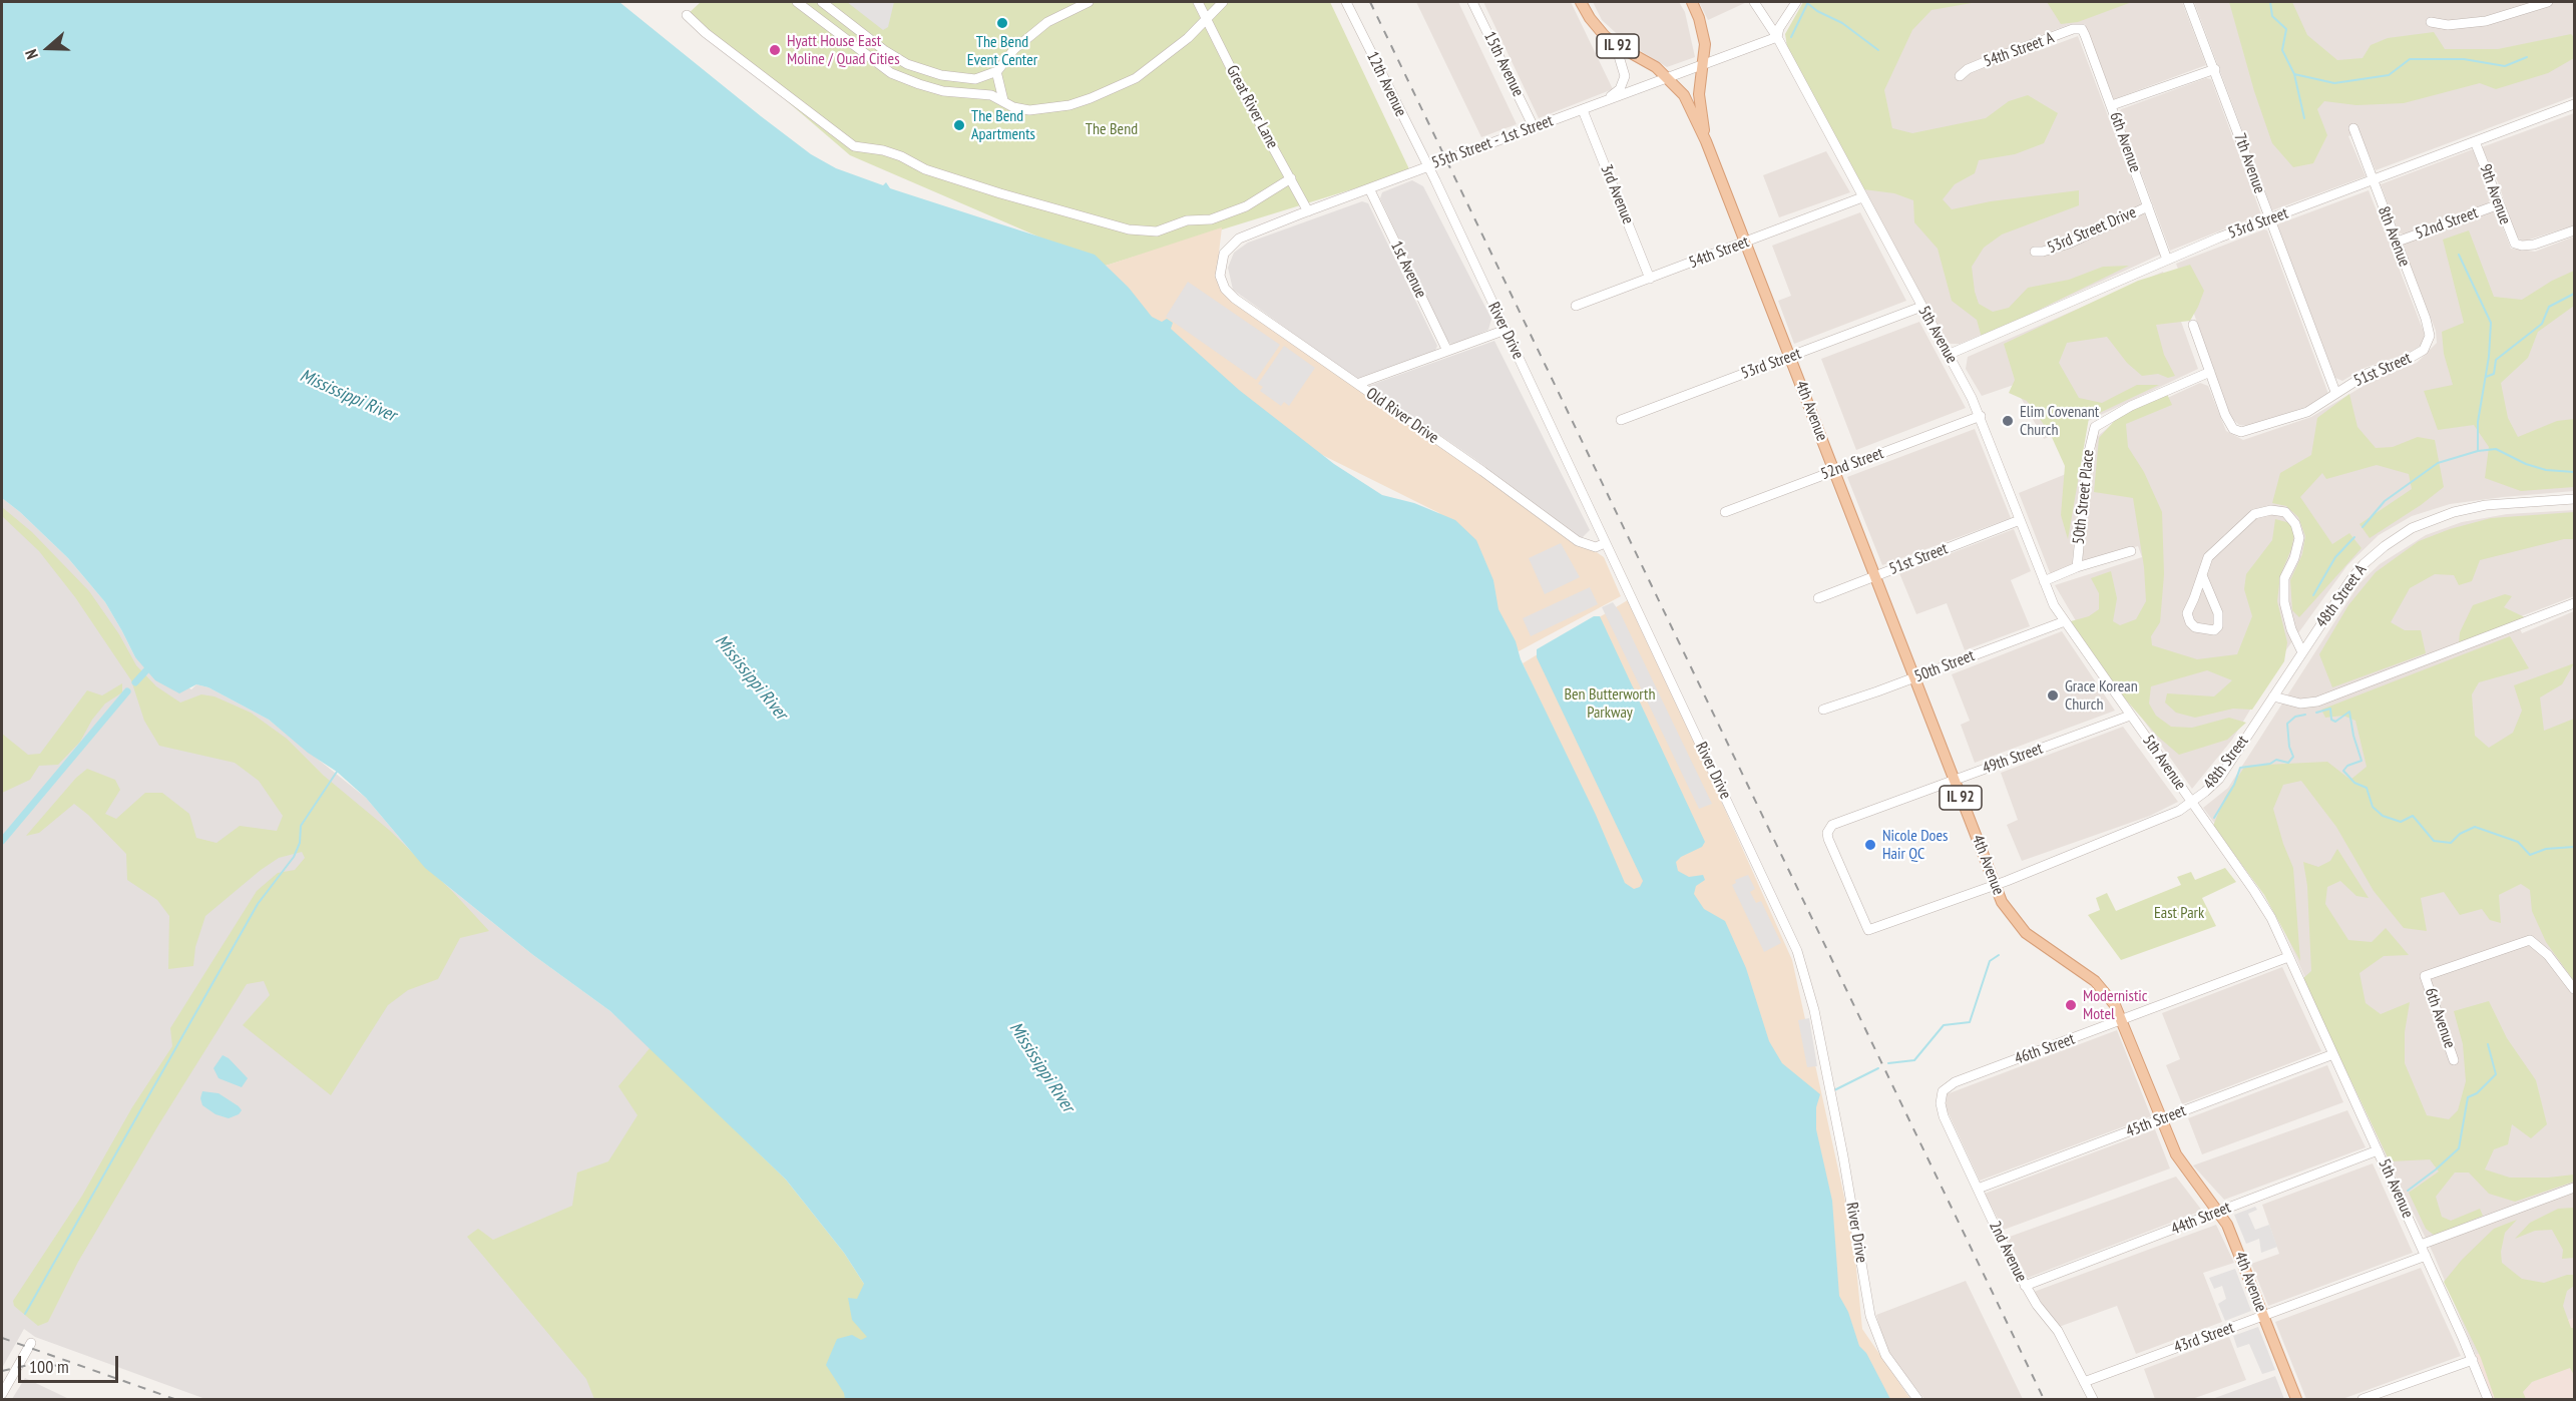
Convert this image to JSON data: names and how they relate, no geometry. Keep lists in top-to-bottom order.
{
  "streets": {
    "main road": ["IL 92", "4th Avenue"],
    "street": [
      "54th Street A",
      "15th Avenue",
      "12th Avenue",
      "Great River Lane",
      "55th Street - 1st Street",
      "6th Avenue",
      "7th Avenue",
      "3rd Avenue",
      "9th Avenue",
      "53rd Street",
      "52nd Street",
      "53rd Street Drive",
      "8th Avenue",
      "54th Street",
      "1st Avenue",
      "River Drive",
      "5th Avenue",
      "51st Street",
      "Old River Drive",
      "50th Street Place",
      "48th Street A",
      "50th Street",
      "49th Street",
      "48th Street",
      "46th Street",
      "45th Street",
      "44th Street",
      "2nd Avenue",
      "43rd Street"
    ]
  },
  "crossings": [
    ["IL 92", "55th Street - 1st Street"],
    ["IL 92", "4th Avenue"],
    ["54th Street A", "6th Avenue"],
    ["15th Avenue", "55th Street - 1st Street"],
    ["12th Avenue", "55th Street - 1st Street"],
    ["12th Avenue", "River Drive"],
    ["Great River Lane", "55th Street - 1st Street"],
    ["55th Street - 1st Street", "3rd Avenue"],
    ["55th Street - 1st Street", "1st Avenue"],
    ["55th Street - 1st Street", "River Drive"],
    ["55th Street - 1st Street", "5th Avenue"],
    ["55th Street - 1st Street", "4th Avenue"],
    ["55th Street - 1st Street", "Old River Drive"],
    ["6th Avenue", "53rd Street"],
    ["6th Avenue", "53rd Street Drive"],
    ["7th Avenue", "53rd Street"],
    ["7th Avenue", "51st Street"],
    ["3rd Avenue", "54th Street"],
    ["9th Avenue", "53rd Street"],
    ["9th Avenue", "52nd Street"],
    ["53rd Street", "8th Avenue"],
    ["53rd Street", "5th Avenue"],
    ["53rd Street", "4th Avenue"],
    ["52nd Street", "8th Avenue"],
    ["52nd Street", "5th Avenue"],
    ["52nd Street", "4th Avenue"],
    ["8th Avenue", "51st Street"],
    ["54th Street", "5th Avenue"],
    ["54th Street", "4th Avenue"],
    ["River Drive", "Old River Drive"],
    ["5th Avenue", "51st Street"],
    ["5th Avenue", "50th Street"],
    ["5th Avenue", "49th Street"],
    ["5th Avenue", "48th Street"],
    ["5th Avenue", "46th Street"],
    ["5th Avenue", "45th Street"],
    ["5th Avenue", "44th Street"],
    ["5th Avenue", "43rd Street"],
    ["51st Street", "4th Avenue"],
    ["51st Street", "50th Street Place"],
    ["4th Avenue", "50th Street"],
    ["4th Avenue", "49th Street"],
    ["4th Avenue", "48th Street"],
    ["4th Avenue", "46th Street"],
    ["4th Avenue", "45th Street"],
    ["4th Avenue", "44th Street"],
    ["4th Avenue", "43rd Street"],
    ["48th Street A", "48th Street"],
    ["49th Street", "48th Street"],
    ["46th Street", "2nd Avenue"],
    ["45th Street", "2nd Avenue"],
    ["44th Street", "2nd Avenue"],
    ["2nd Avenue", "43rd Street"]
  ],
  "water": ["Mississippi River"],
  "parks": ["The Bend", "Ben Butterworth Parkway", "East Park"],
  "places": [
    "The Bend Event Center",
    "Hyatt House East Moline / Quad Cities",
    "The Bend Apartments",
    "Elim Covenant Church",
    "Grace Korean Church",
    "Nicole Does Hair QC",
    "Modernistic Motel"
  ],
  "scale_bar": "100 m",
  "north": "left"
}
